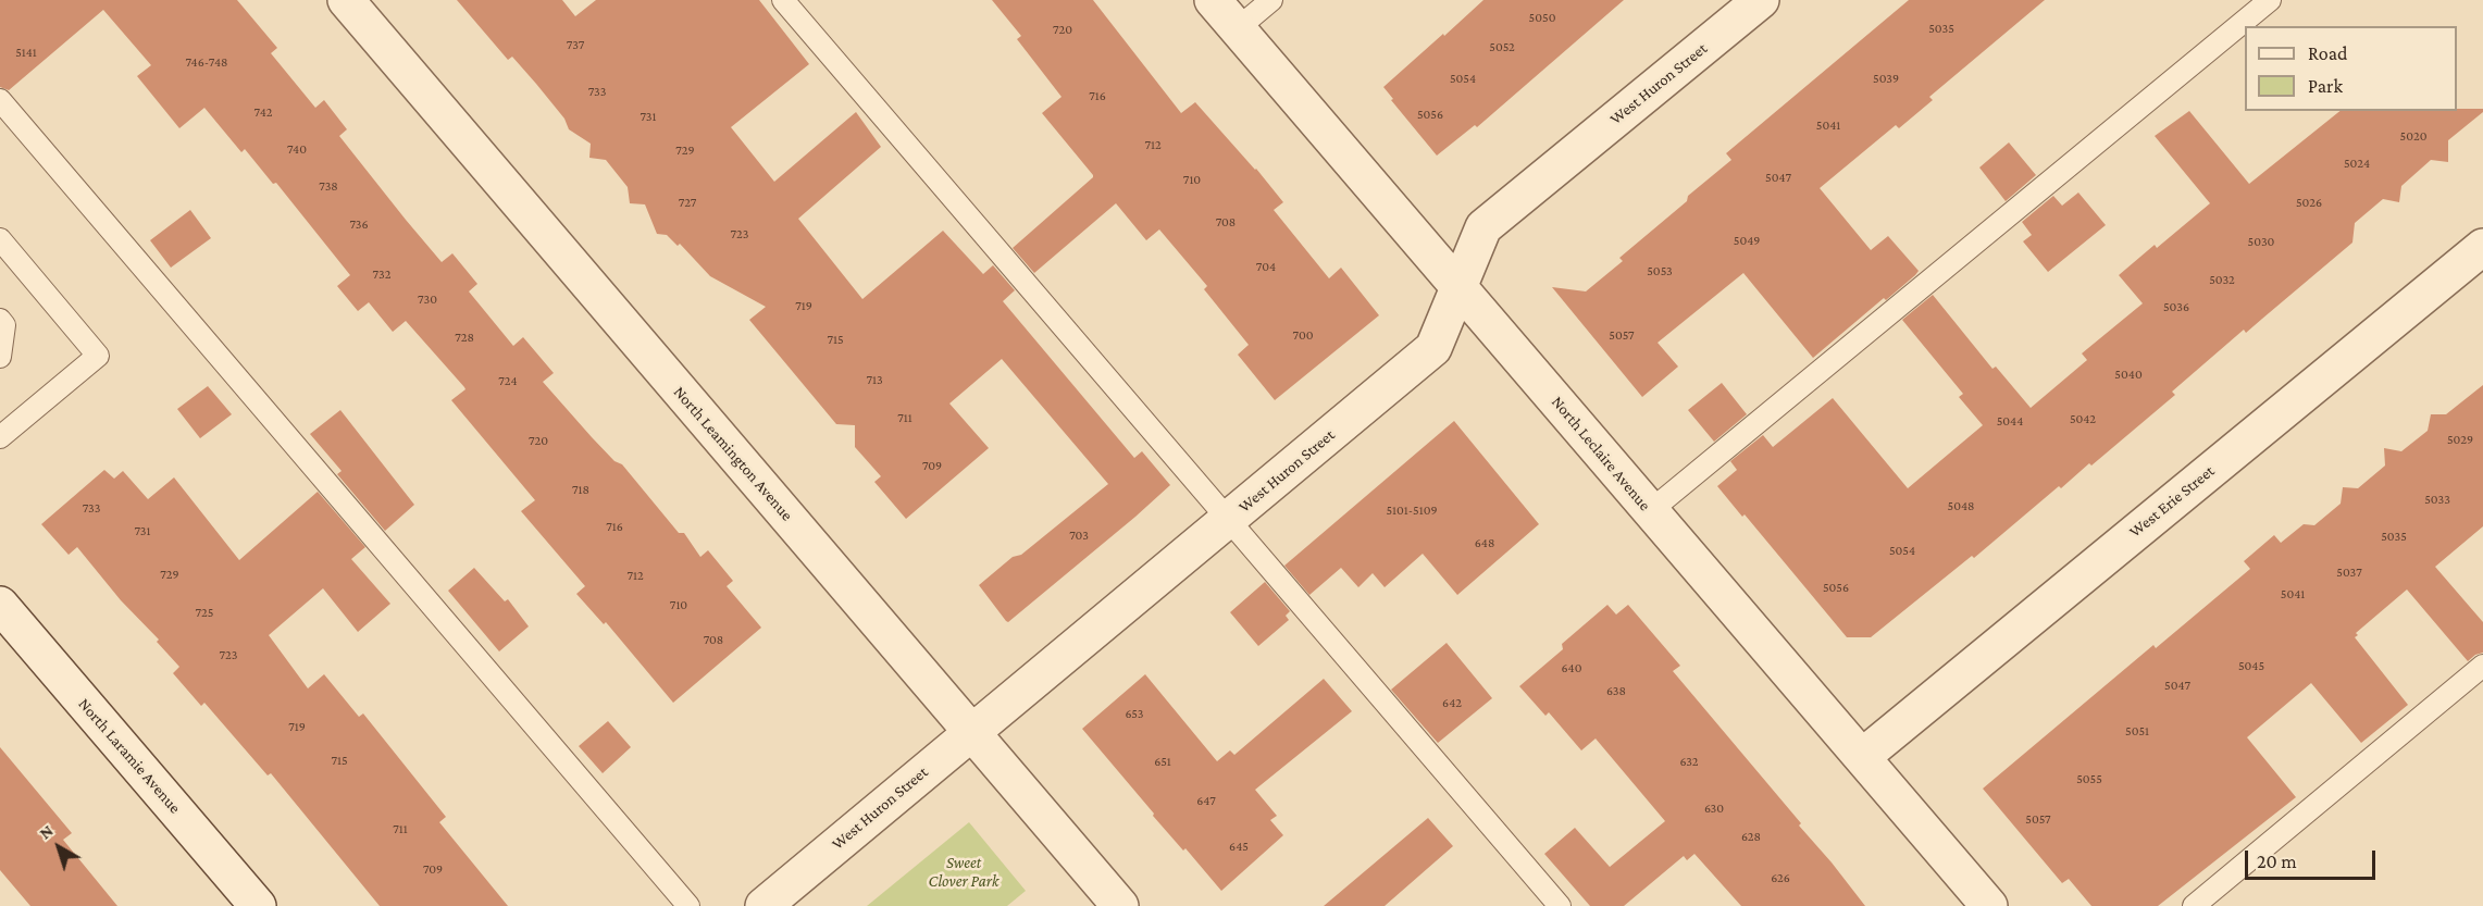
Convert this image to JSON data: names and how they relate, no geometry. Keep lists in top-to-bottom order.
{
  "streets": {
    "street": [
      "West Huron Street",
      "North Leamington Avenue",
      "North Leclaire Avenue",
      "West Erie Street",
      "North Laramie Avenue"
    ]
  },
  "crossings": [
    ["West Huron Street", "North Leamington Avenue"],
    ["West Huron Street", "North Leclaire Avenue"],
    ["North Leclaire Avenue", "West Erie Street"]
  ],
  "parks": ["Sweet Clover Park"],
  "house_numbers": [
    "5050",
    "5035",
    "720",
    "737",
    "5052",
    "5141",
    "746-748",
    "5054",
    "5039",
    "733",
    "716",
    "742",
    "5056",
    "731",
    "5041",
    "5020",
    "712",
    "740",
    "729",
    "5024",
    "5047",
    "710",
    "738",
    "727",
    "5026",
    "708",
    "736",
    "723",
    "5049",
    "5030",
    "704",
    "5053",
    "732",
    "5032",
    "730",
    "719",
    "5036",
    "700",
    "5057",
    "728",
    "715",
    "5040",
    "713",
    "724",
    "711",
    "5042",
    "5044",
    "5029",
    "720",
    "709",
    "718",
    "5033",
    "5048",
    "733",
    "5101-5109",
    "716",
    "731",
    "703",
    "5035",
    "648",
    "5054",
    "5037",
    "729",
    "712",
    "5056",
    "5041",
    "710",
    "725",
    "708",
    "723",
    "5045",
    "640",
    "5047",
    "638",
    "642",
    "653",
    "719",
    "5051",
    "715",
    "651",
    "632",
    "5055",
    "647",
    "630",
    "5057",
    "711",
    "628",
    "645",
    "709",
    "626"
  ],
  "legend": ["Road", "Park"],
  "scale_bar": "20 m",
  "north": "top left"
}
